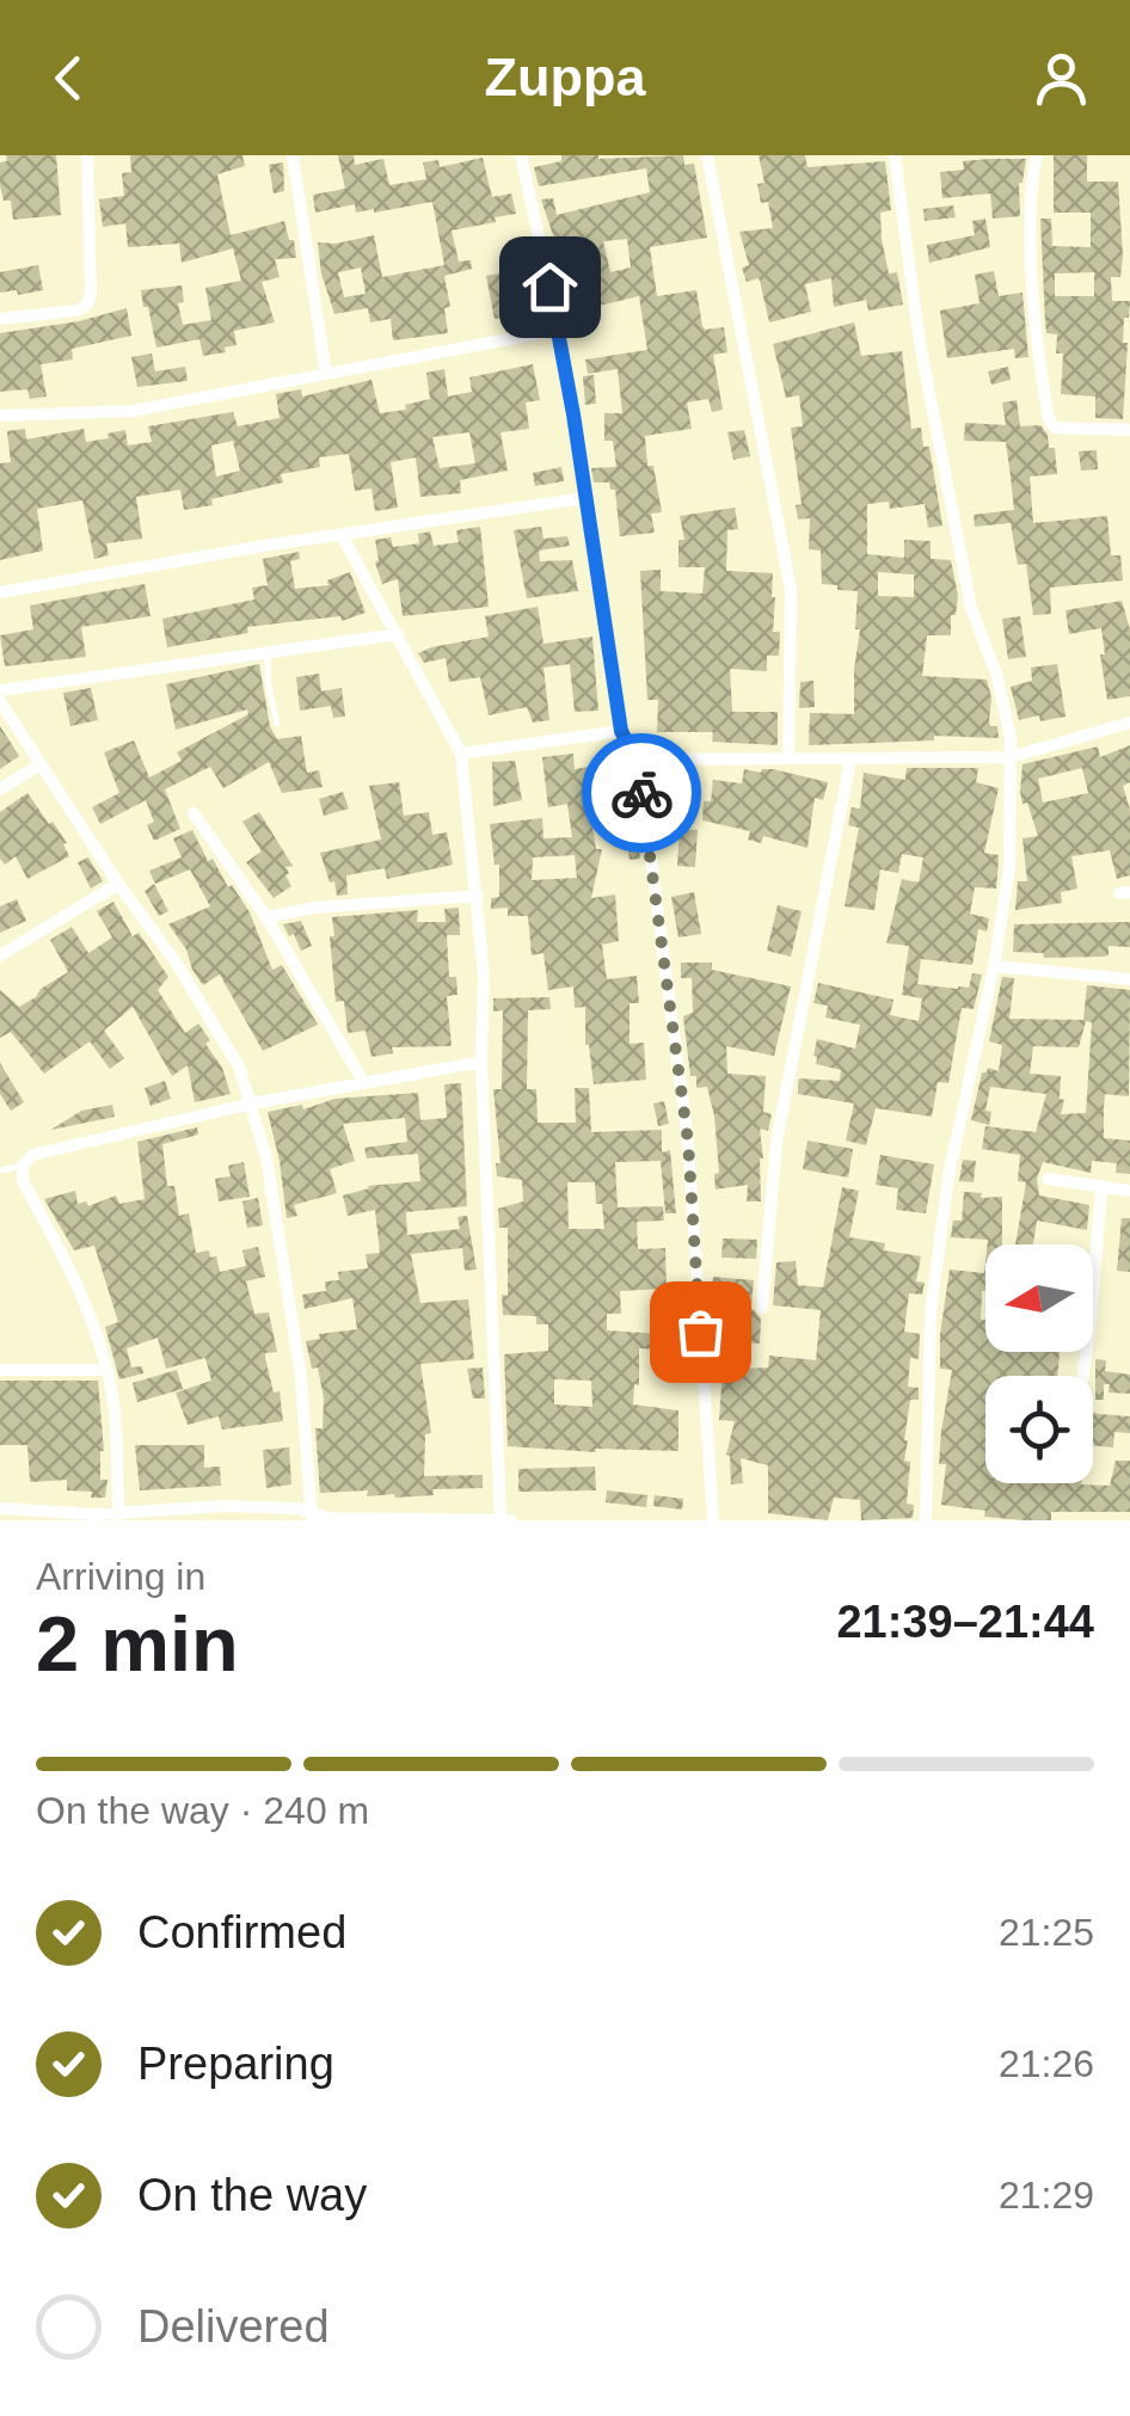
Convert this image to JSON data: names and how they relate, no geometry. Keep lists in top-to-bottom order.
{
  "north": "left",
  "page": {
    "header": "Zuppa",
    "heading": ["2 min", "Arriving in", "21:39–21:44"],
    "bar": "On the way · 240 m",
    "list": [
      ["Confirmed", "21:25"],
      ["Preparing", "21:26"],
      ["On the way", "21:29"],
      "Delivered"
    ]
  }
}
